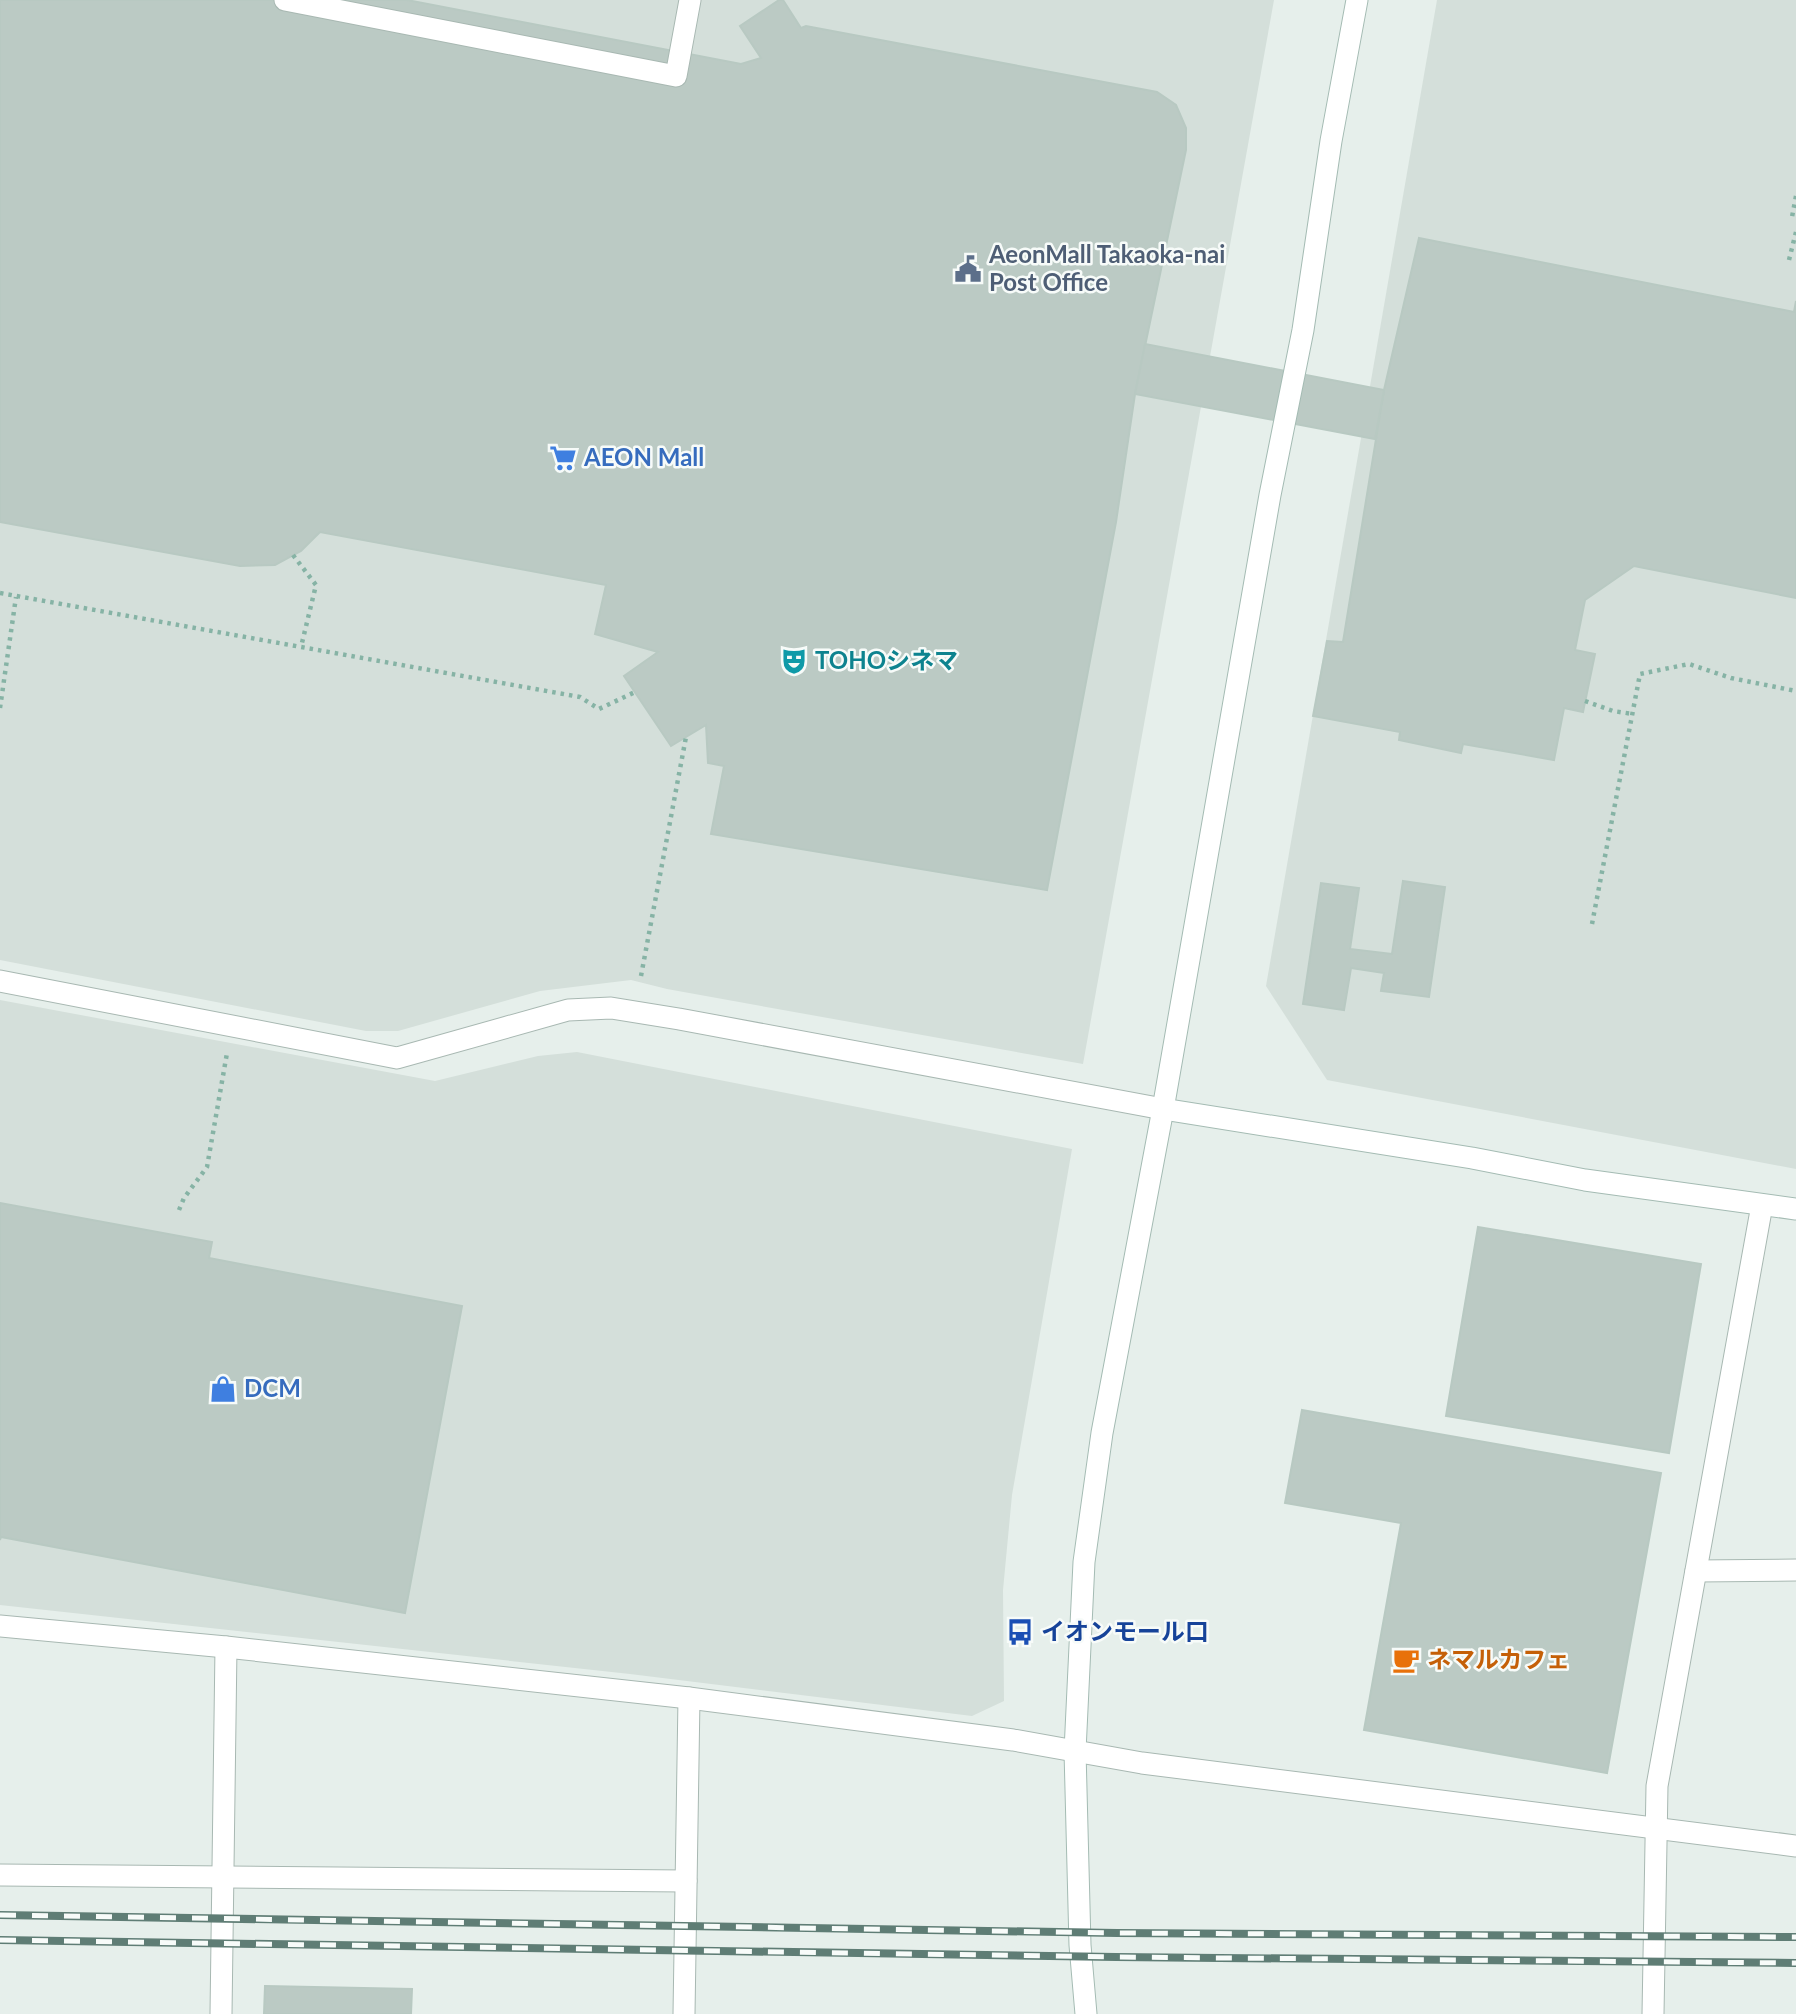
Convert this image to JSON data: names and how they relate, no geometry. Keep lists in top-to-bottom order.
{
  "places": {
    "public building": ["AeonMall Takaoka-nai Post Office"],
    "supermarket": ["AEON Mall"],
    "theatre": ["TOHOシネマ"],
    "shop": ["DCM"],
    "bus stop": ["イオンモール口"],
    "cafe": ["ネマルカフェ"]
  }
}
